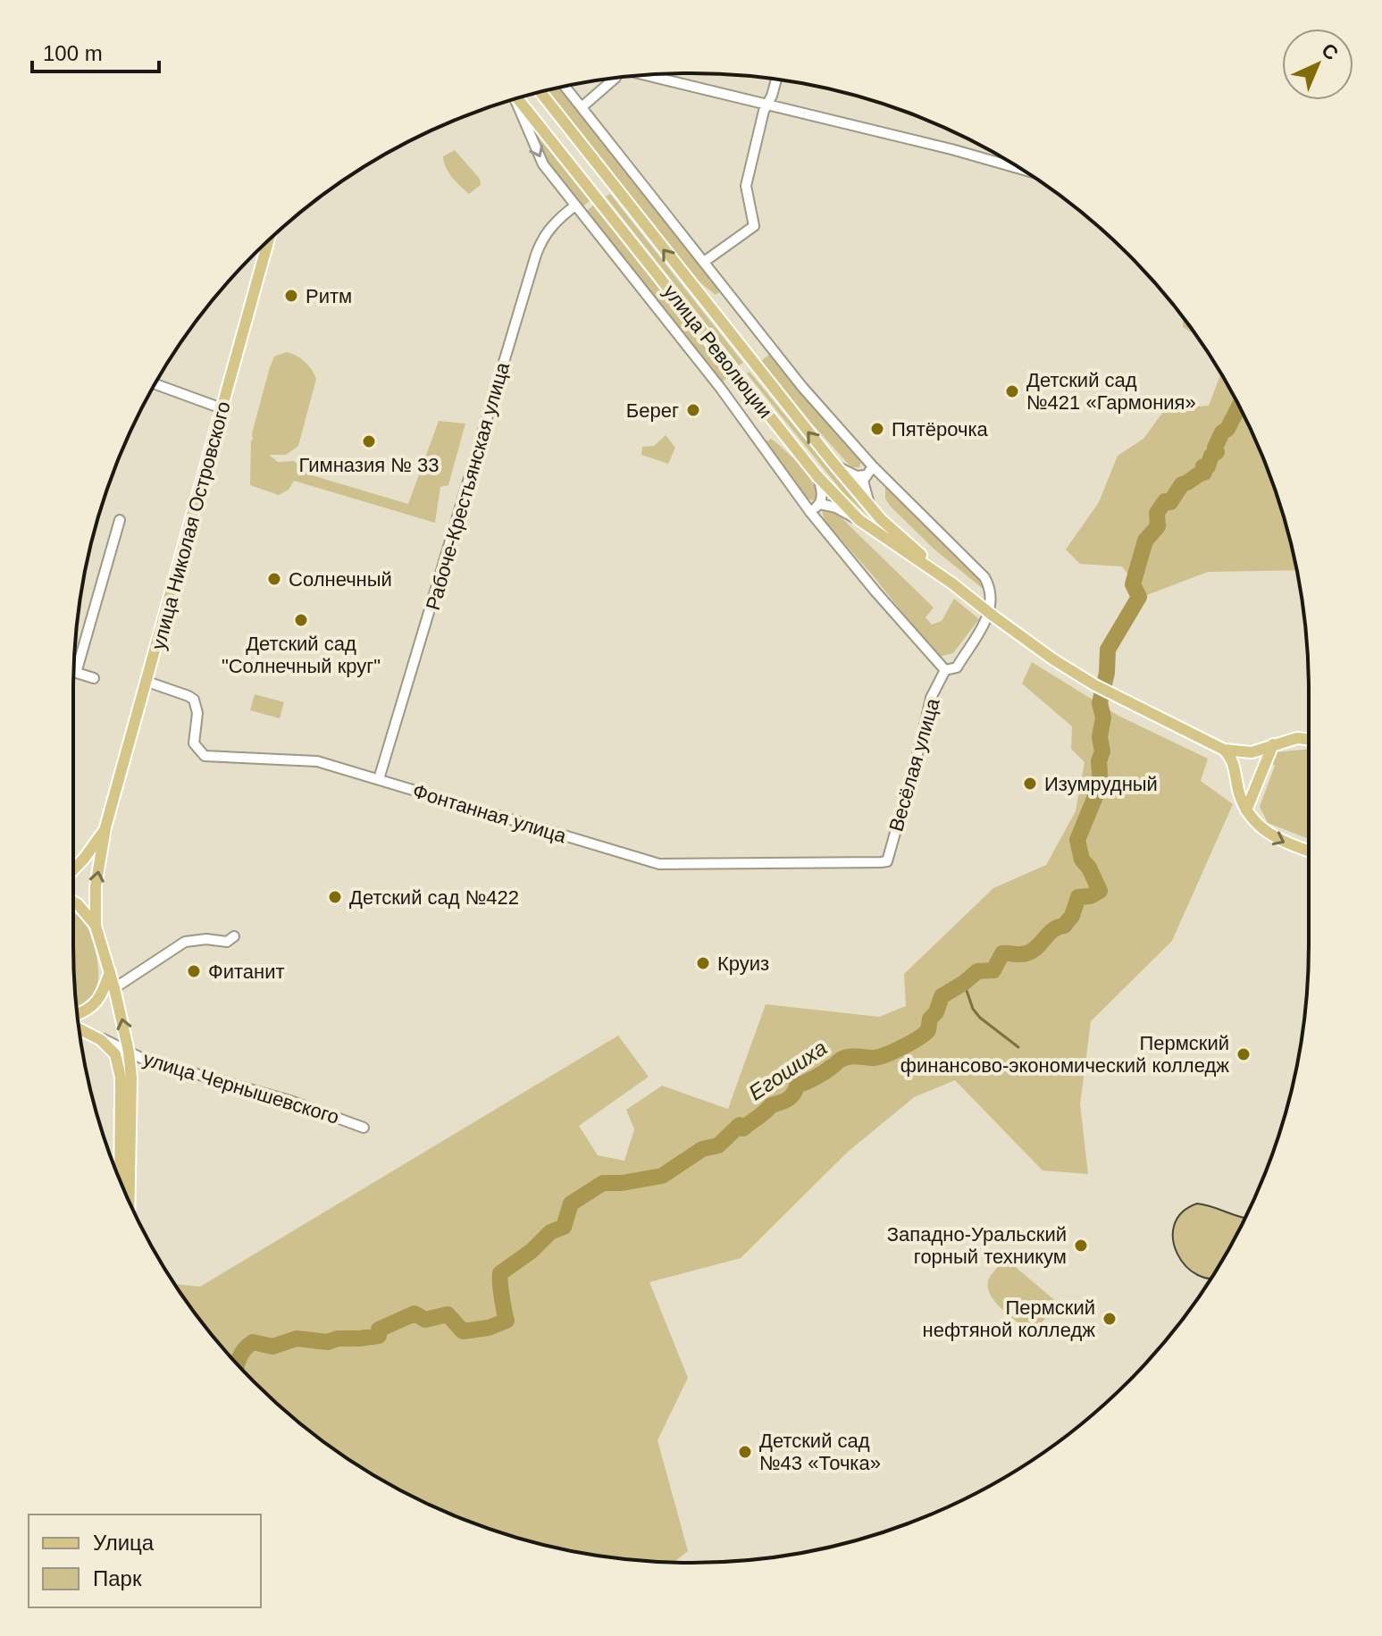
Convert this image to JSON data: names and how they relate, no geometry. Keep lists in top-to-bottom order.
{
  "streets": {
    "main road": ["улица Революции", "улица Николая Островского", "улица Чернышевского"],
    "street": ["Рабоче-Крестьянская улица", "Весёлая улица", "Фонтанная улица"]
  },
  "crossings": [
    ["улица Революции", "Рабоче-Крестьянская улица"],
    ["улица Революции", "Весёлая улица"],
    ["Рабоче-Крестьянская улица", "Фонтанная улица"],
    ["улица Николая Островского", "Фонтанная улица"],
    ["Весёлая улица", "Фонтанная улица"]
  ],
  "water": ["Егошиха"],
  "places": [
    "Ритм",
    "Детский сад №421 «Гармония»",
    "Берег",
    "Пятёрочка",
    "Гимназия № 33",
    "Солнечный",
    "Детский сад \"Солнечный круг\"",
    "Изумрудный",
    "Детский сад №422",
    "Круиз",
    "Фитанит",
    "Пермский финансово-экономический колледж",
    "Западно-Уральский горный техникум",
    "Пермский нефтяной колледж",
    "Детский сад №43 «Точка»"
  ],
  "legend": ["Улица", "Парк"],
  "scale_bar": "100 m",
  "north": "top right"
}
